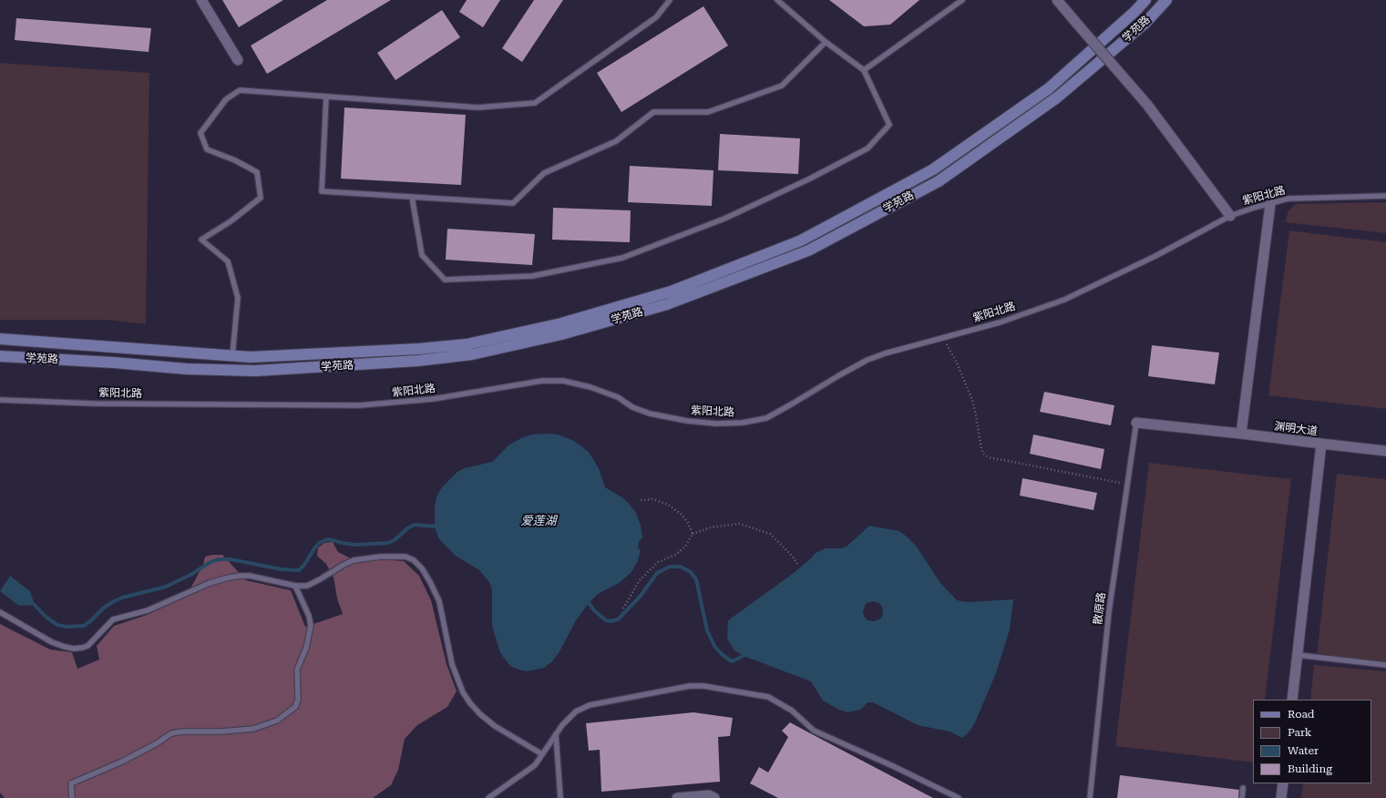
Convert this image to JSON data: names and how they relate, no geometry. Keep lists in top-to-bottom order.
{
  "streets": {
    "street": ["学苑路", "渊明大道"],
    "lane": ["紫阳北路", "散原路"]
  },
  "crossings": [
    ["渊明大道", "散原路"]
  ],
  "water": ["爱莲湖"],
  "legend": [
    "Road",
    "Park",
    "Water",
    "Building"
  ]
}
